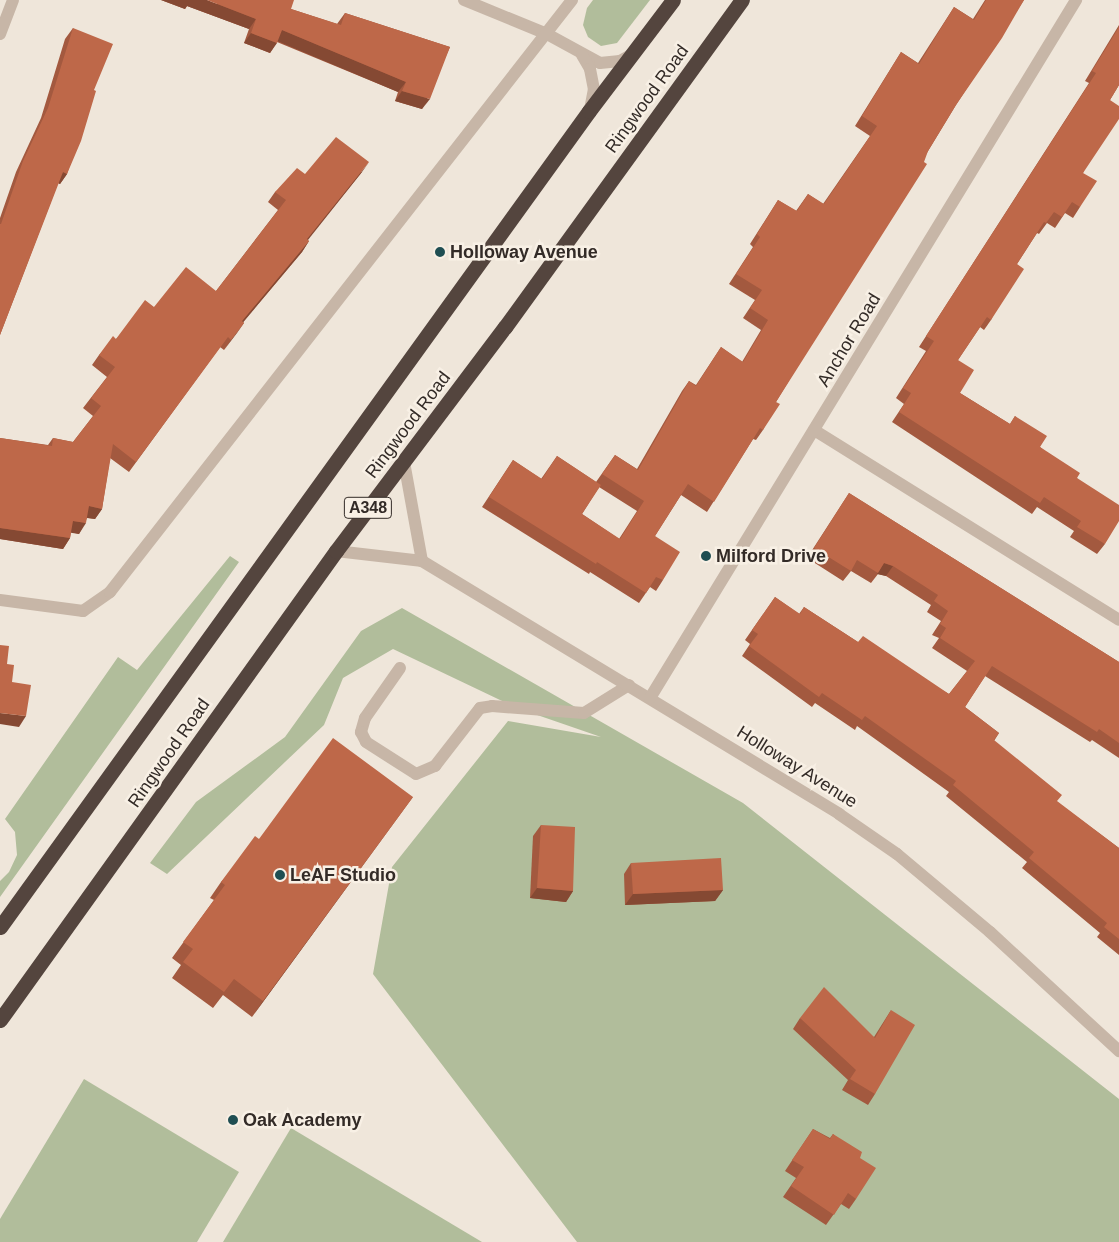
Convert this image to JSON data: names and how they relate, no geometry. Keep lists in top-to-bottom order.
{
  "streets": {
    "highway": ["Ringwood Road", "A348"],
    "street": ["Anchor Road", "Holloway Avenue"]
  },
  "crossings": [
    ["Ringwood Road", "Holloway Avenue"],
    ["Anchor Road", "Holloway Avenue"]
  ],
  "places": [
    "Holloway Avenue",
    "Milford Drive",
    "LeAF Studio",
    "Oak Academy"
  ]
}
